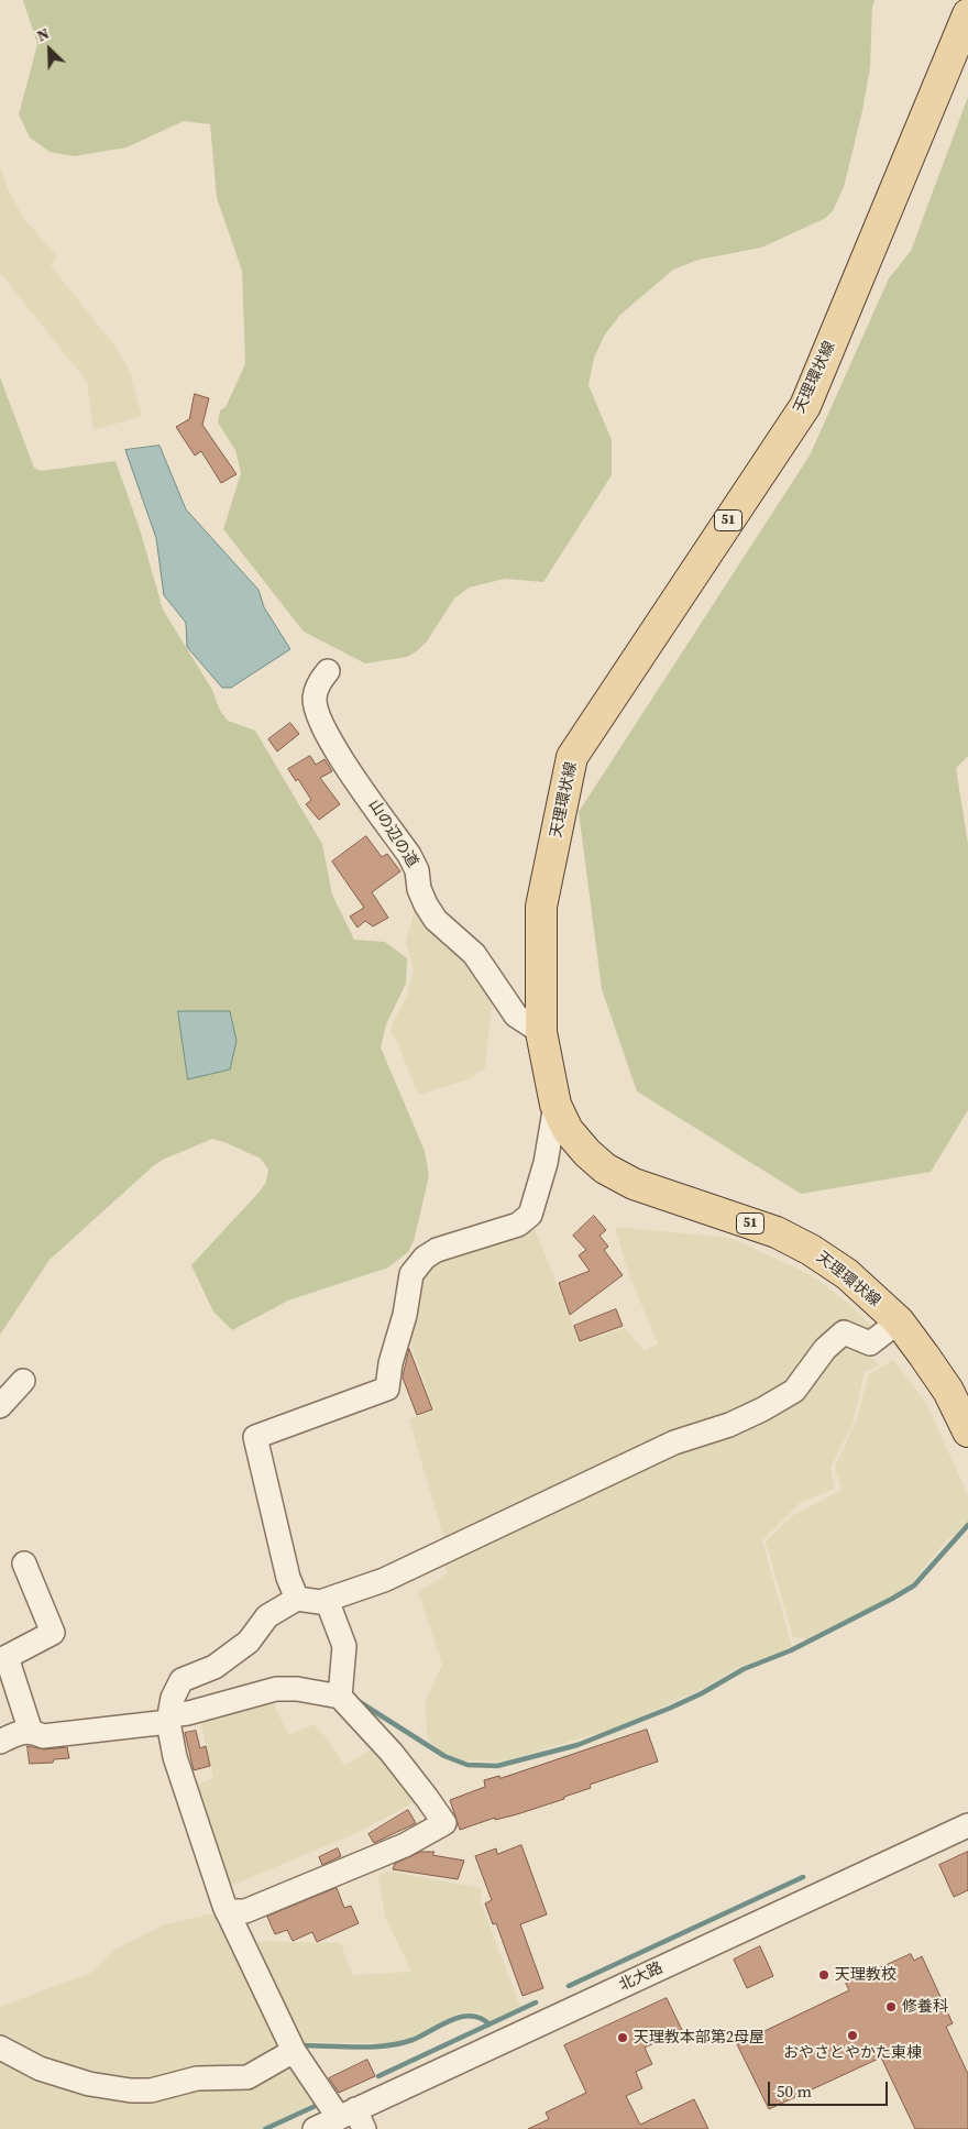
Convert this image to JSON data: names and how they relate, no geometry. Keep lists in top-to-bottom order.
{
  "streets": {
    "main road": ["天理環状線", "51"],
    "street": ["山の辺の道", "北大路"]
  },
  "crossings": [
    ["天理環状線", "山の辺の道"]
  ],
  "places": [
    "天理教校",
    "修養科",
    "おやさとやかた東棟",
    "天理教本部第2母屋"
  ],
  "scale_bar": "50 m",
  "north": "top left"
}
